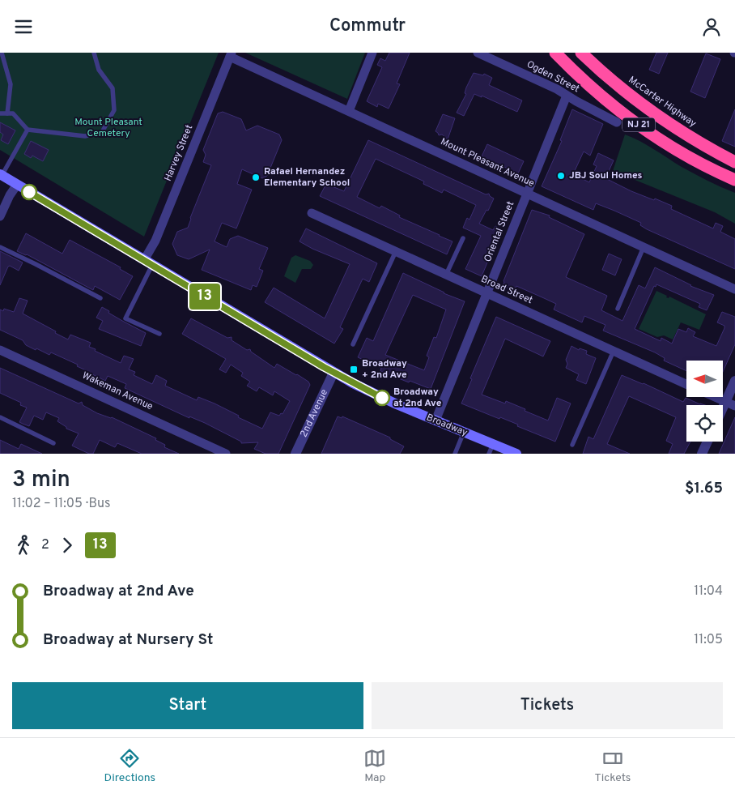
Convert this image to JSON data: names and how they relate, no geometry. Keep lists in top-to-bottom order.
{
  "streets": {
    "highway": ["McCarter Highway", "NJ 21"],
    "main road": ["Broadway"],
    "street": [
      "Ogden Street",
      "Harvey Street",
      "Mount Pleasant Avenue",
      "Oriental Street",
      "Broad Street",
      "Wakeman Avenue",
      "2nd Avenue"
    ]
  },
  "crossings": [
    ["Ogden Street", "Oriental Street"],
    ["Harvey Street", "Mount Pleasant Avenue"],
    ["Harvey Street", "Broadway"],
    ["Mount Pleasant Avenue", "Oriental Street"],
    ["Oriental Street", "Broad Street"],
    ["Oriental Street", "Broadway"],
    ["2nd Avenue", "Broadway"]
  ],
  "parks": ["Mount Pleasant Cemetery"],
  "places": {
    "other": ["JBJ Soul Homes", "Rafael Hernandez Elementary School", "Broadway at 2nd Ave"],
    "transit": ["Broadway + 2nd Ave"]
  },
  "lines": ["bus line 13"],
  "north": "left",
  "page": {
    "header": "Commutr",
    "on_map": "13",
    "heading": ["3 min", "11:02 – 11:05 · Bus", "$1.65"],
    "legs": ["2", "13"],
    "list": [
      {
        "name": "Broadway at 2nd Ave",
        "value": "11:04"
      },
      {
        "name": "Broadway at Nursery St",
        "value": "11:05"
      }
    ],
    "buttons": ["Start", "Tickets"],
    "tabs": ["Directions", "Map", "Tickets"]
  }
}
